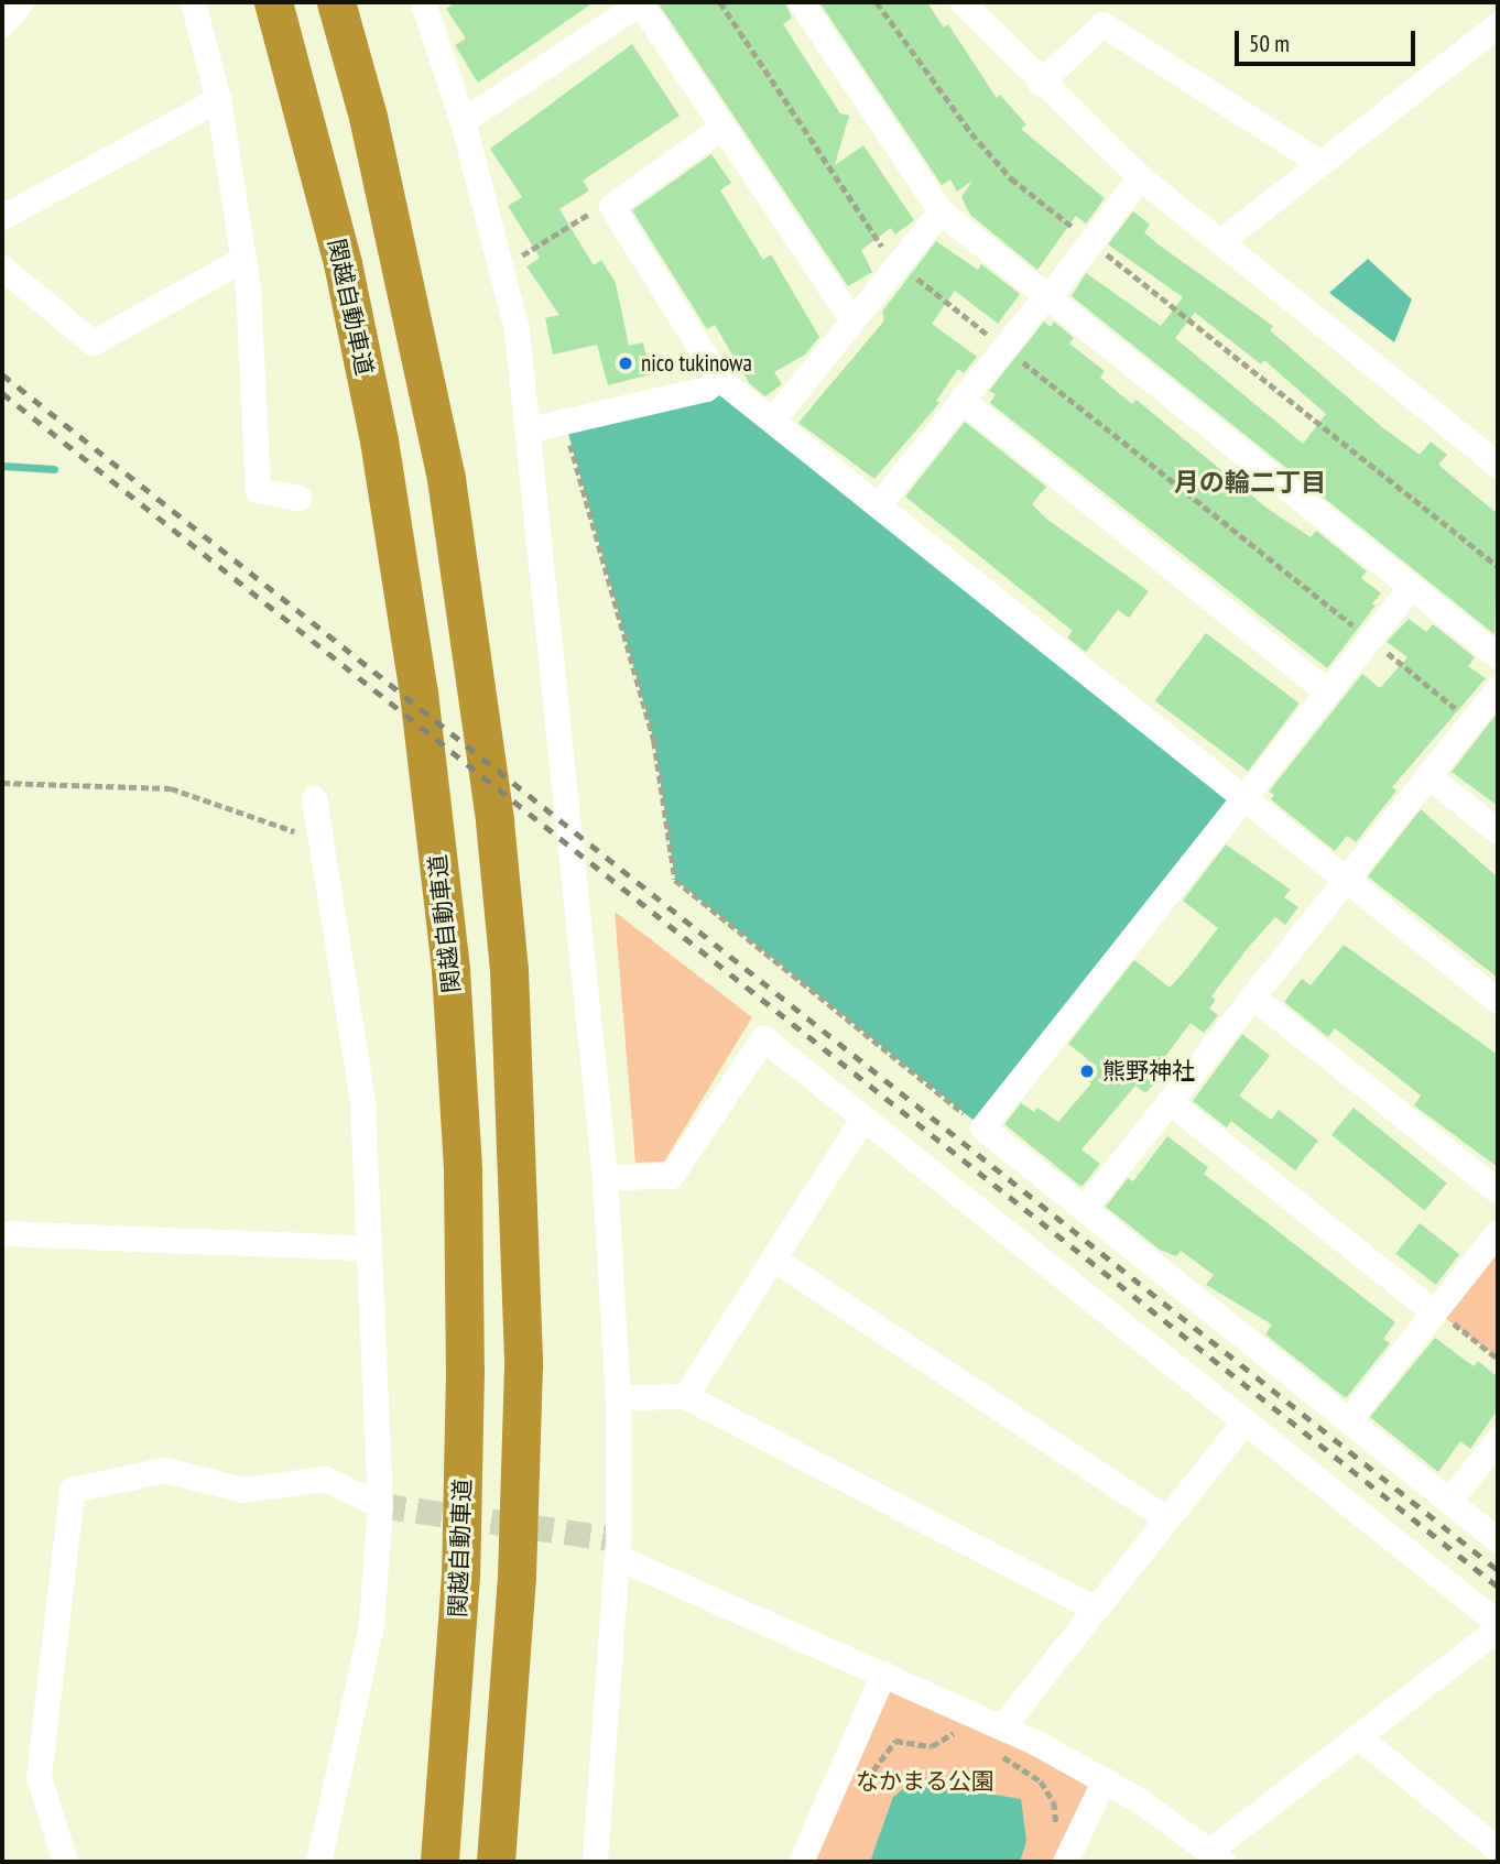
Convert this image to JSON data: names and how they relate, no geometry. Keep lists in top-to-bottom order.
{
  "streets": {
    "highway": ["関越自動車道"]
  },
  "districts": ["月の輪二丁目"],
  "parks": ["なかまる公園"],
  "places": ["nico tukinowa", "熊野神社"],
  "scale_bar": "50 m"
}
